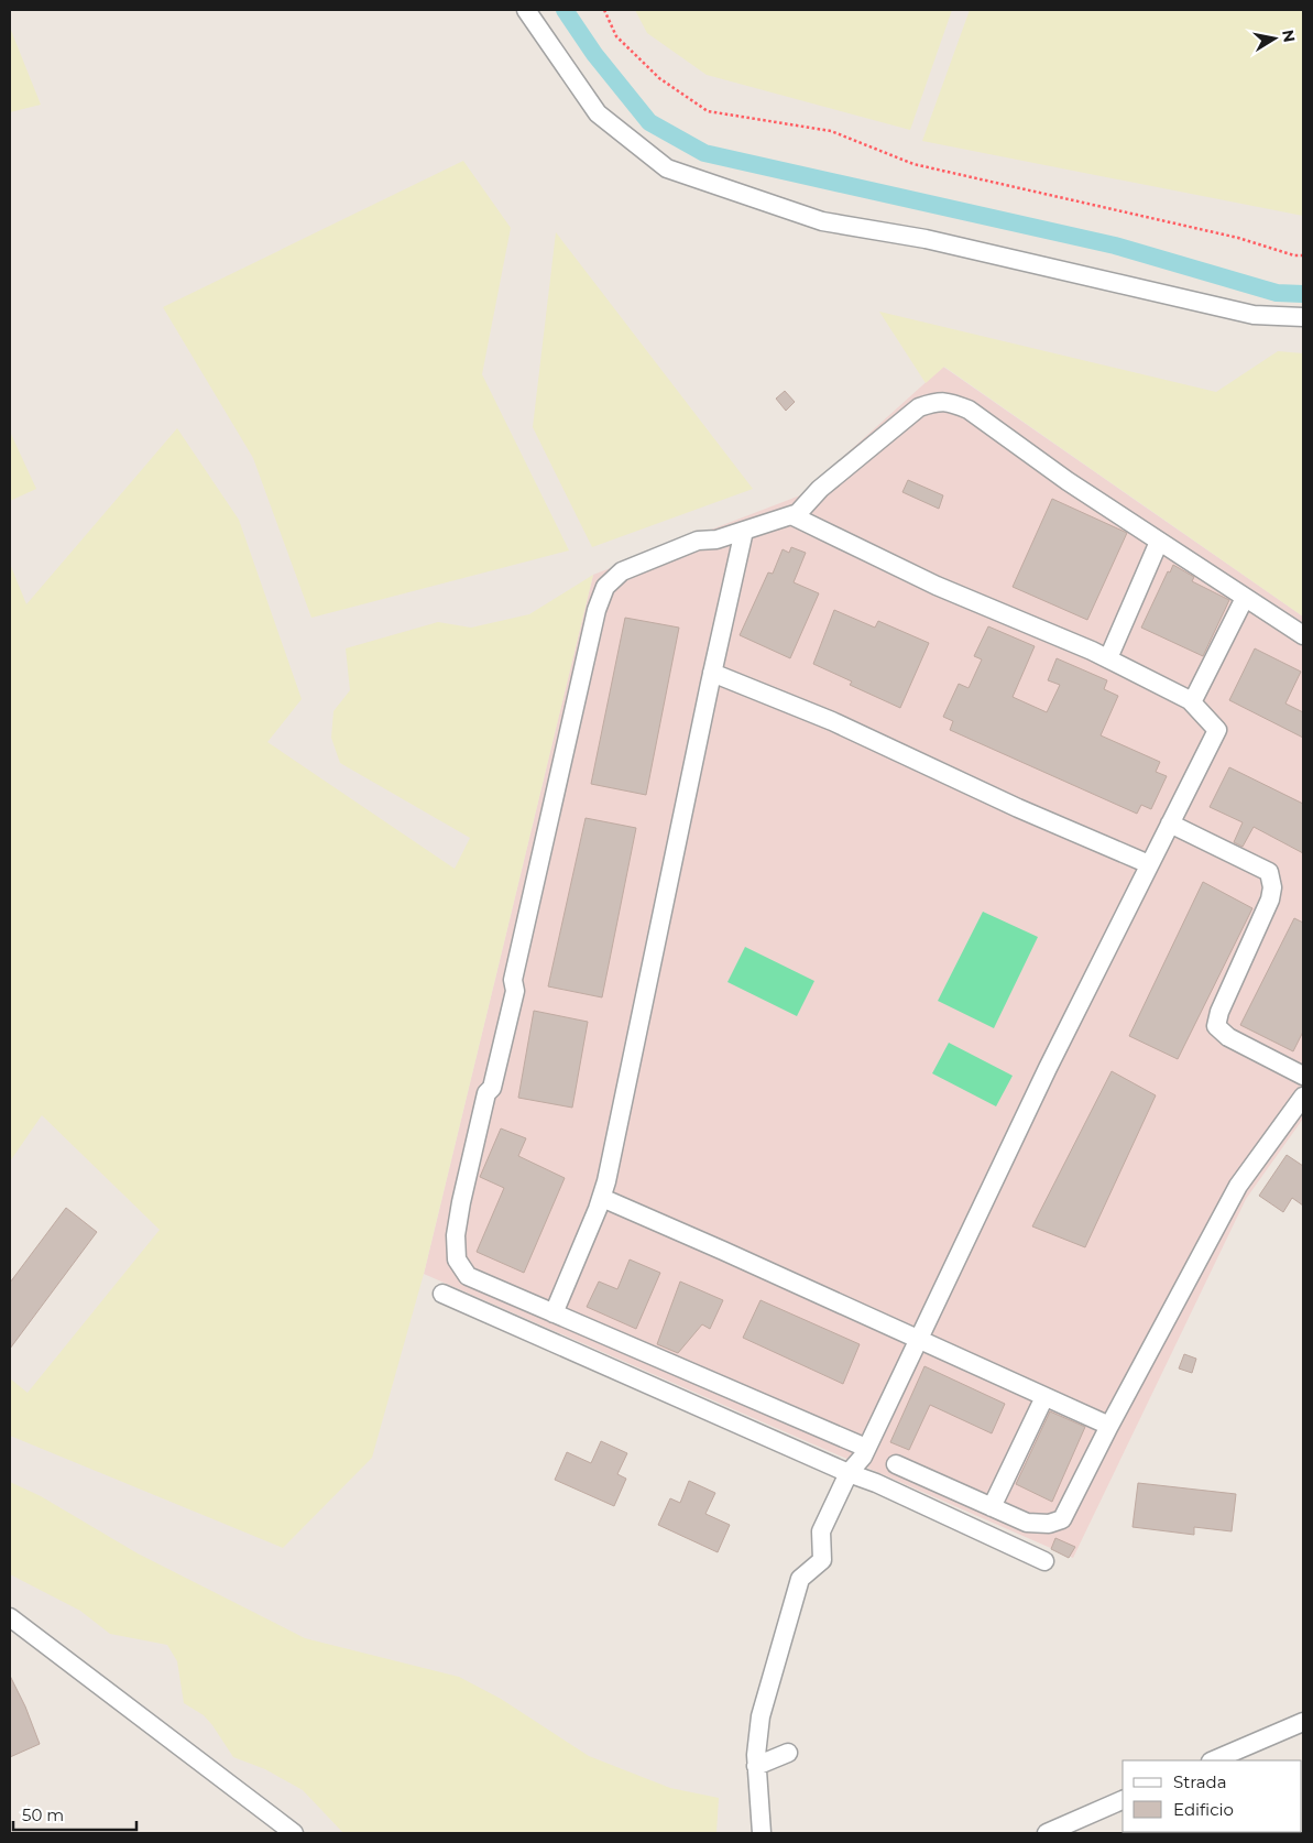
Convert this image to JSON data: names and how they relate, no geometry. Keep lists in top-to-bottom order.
{
  "legend": ["Strada", "Edificio"],
  "scale_bar": "50 m",
  "north": "right"
}
